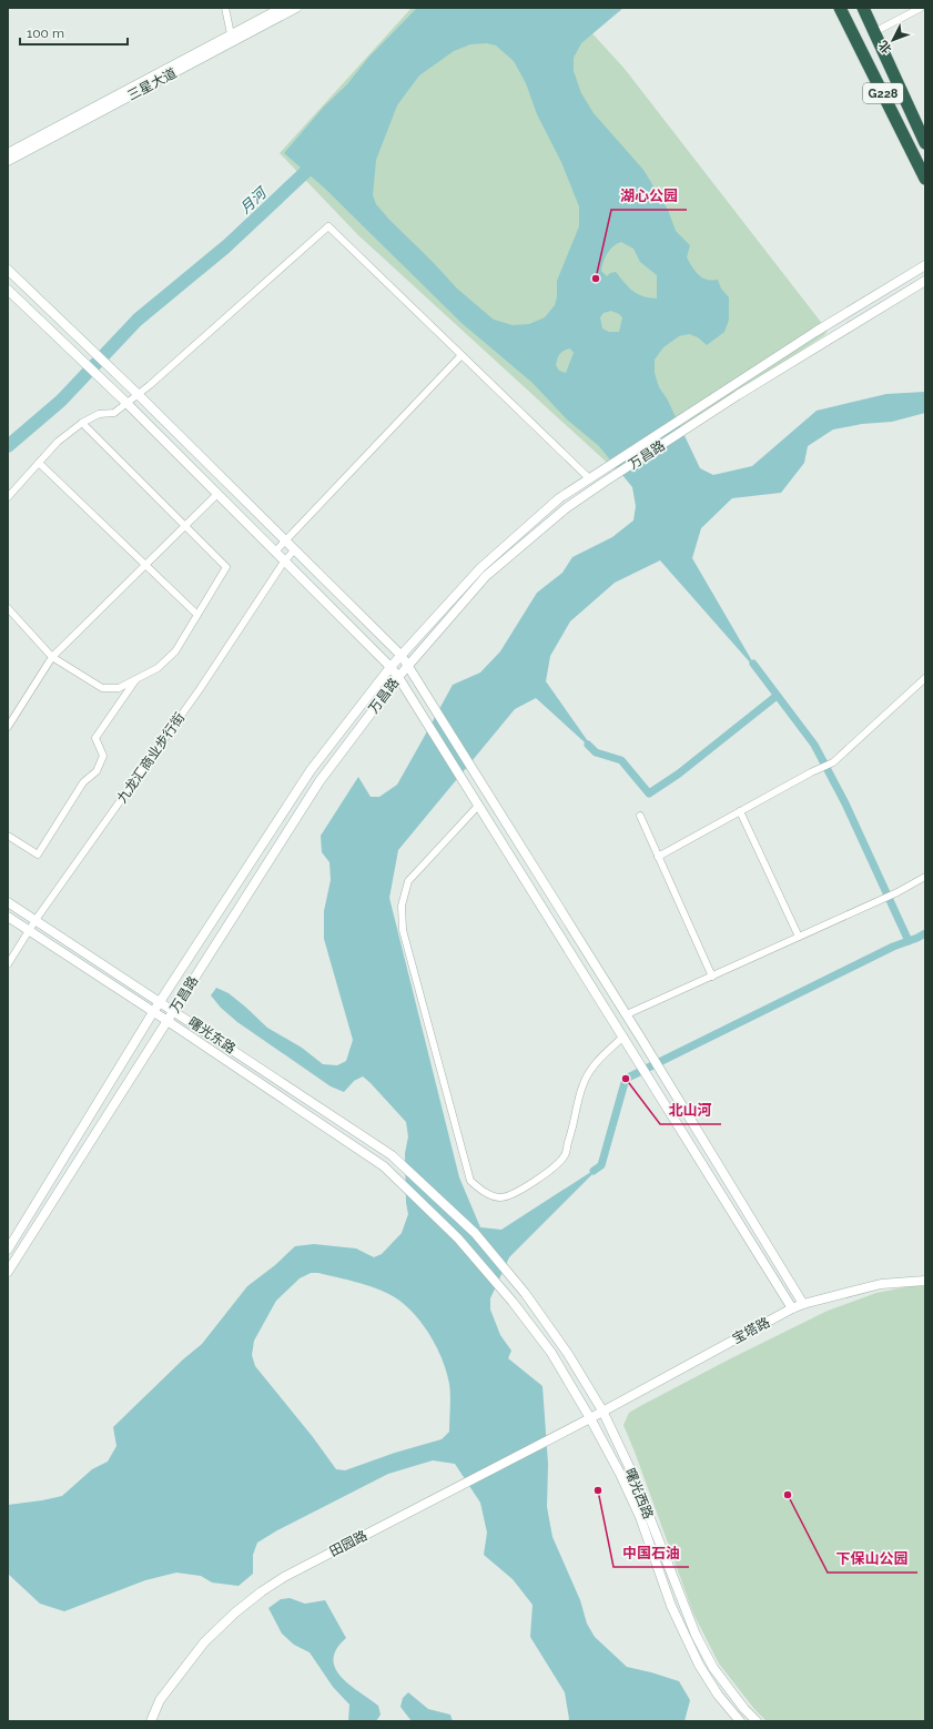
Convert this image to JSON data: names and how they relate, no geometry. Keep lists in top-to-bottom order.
{
  "streets": {
    "highway": ["G228"],
    "main road": [
      "三星大道",
      "万昌路",
      "曙光东路",
      "宝塔路",
      "曙光西路",
      "田园路"
    ],
    "street": ["九龙汇商业步行街"]
  },
  "crossings": [
    ["万昌路", "曙光东路"],
    ["九龙汇商业步行街", "曙光东路"],
    ["曙光东路", "曙光西路"],
    ["宝塔路", "曙光西路"],
    ["宝塔路", "田园路"],
    ["曙光西路", "田园路"]
  ],
  "water": ["月河"],
  "places": [
    "湖心公园",
    "北山河",
    "中国石油",
    "下保山公园"
  ],
  "scale_bar": "100 m",
  "north": "bottom left"
}
